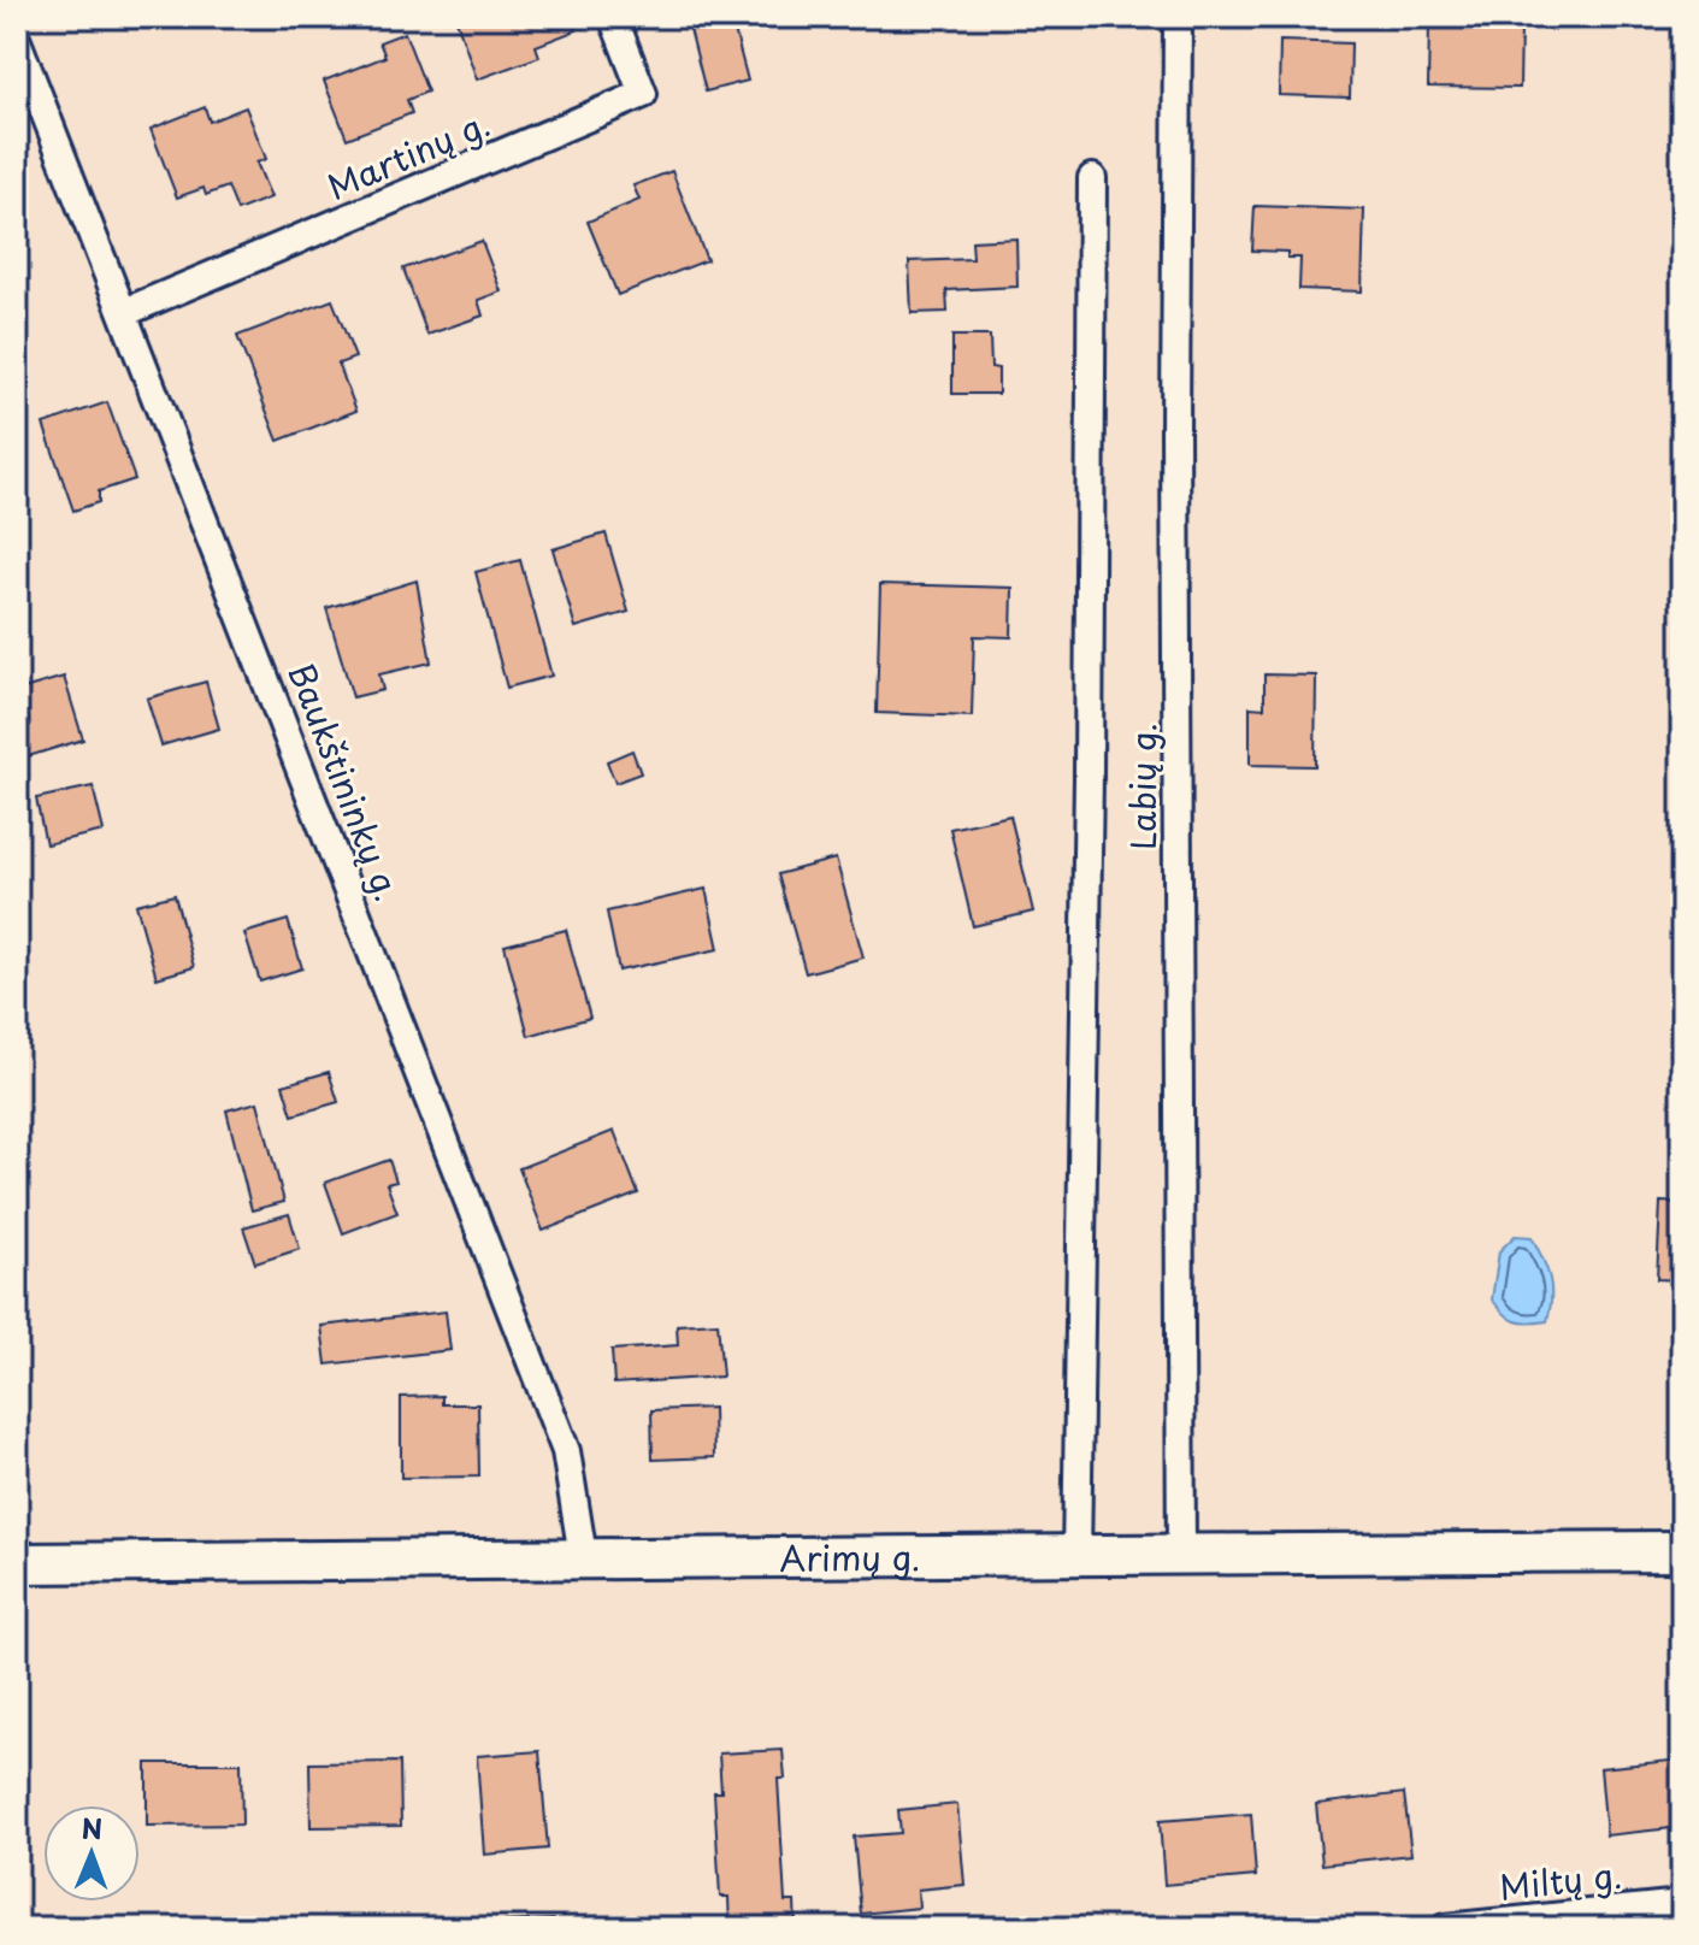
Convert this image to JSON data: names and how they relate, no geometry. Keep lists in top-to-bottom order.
{
  "streets": {
    "main road": ["Arimų g."],
    "street": [
      "Martinų g.",
      "Baukštininkų g.",
      "Labių g.",
      "Miltų g."
    ]
  },
  "crossings": [
    ["Martinų g.", "Baukštininkų g."],
    ["Baukštininkų g.", "Arimų g."],
    ["Labių g.", "Arimų g."]
  ],
  "north": "top"
}
